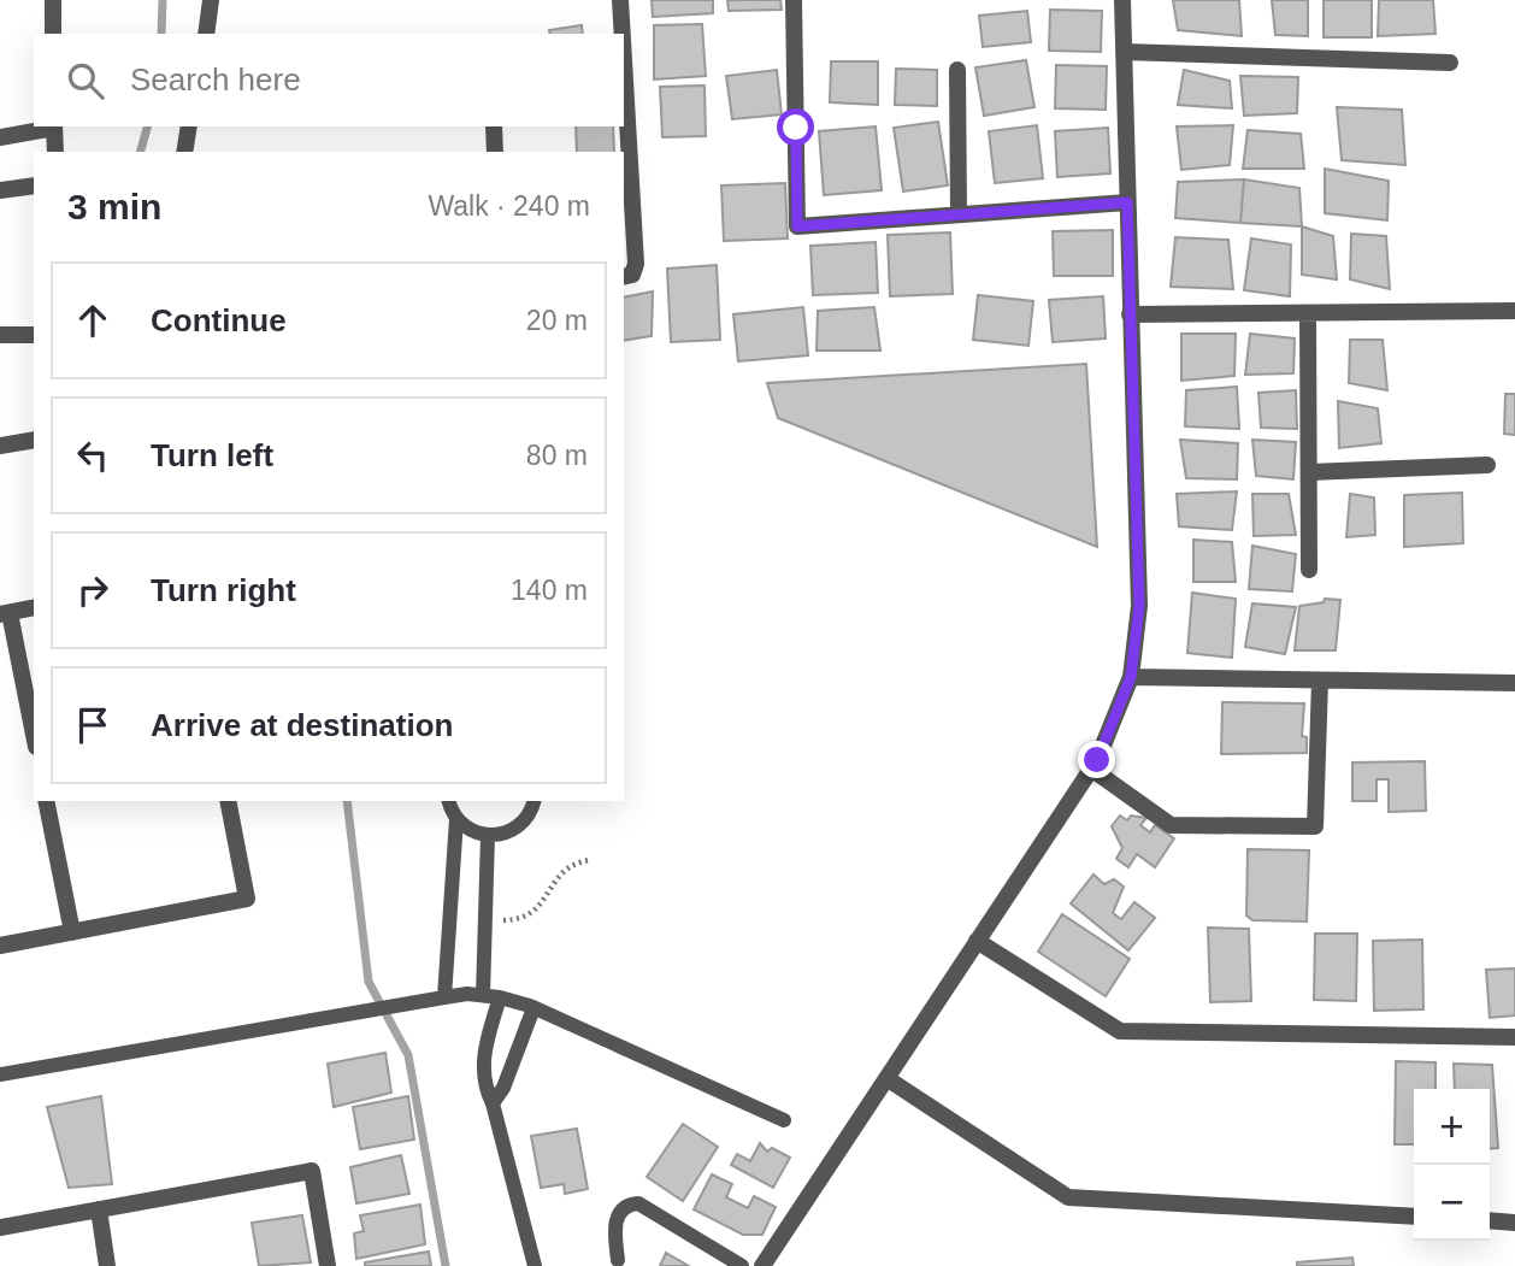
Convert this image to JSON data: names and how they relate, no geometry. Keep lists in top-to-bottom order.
{
  "page": {
    "search": "Search here",
    "heading": ["3 min", "Walk · 240 m"],
    "list": [
      ["Continue", "20 m"],
      ["Turn left", "80 m"],
      ["Turn right", "140 m"],
      "Arrive at destination"
    ],
    "map_buttons": ["+", "−"]
  }
}
